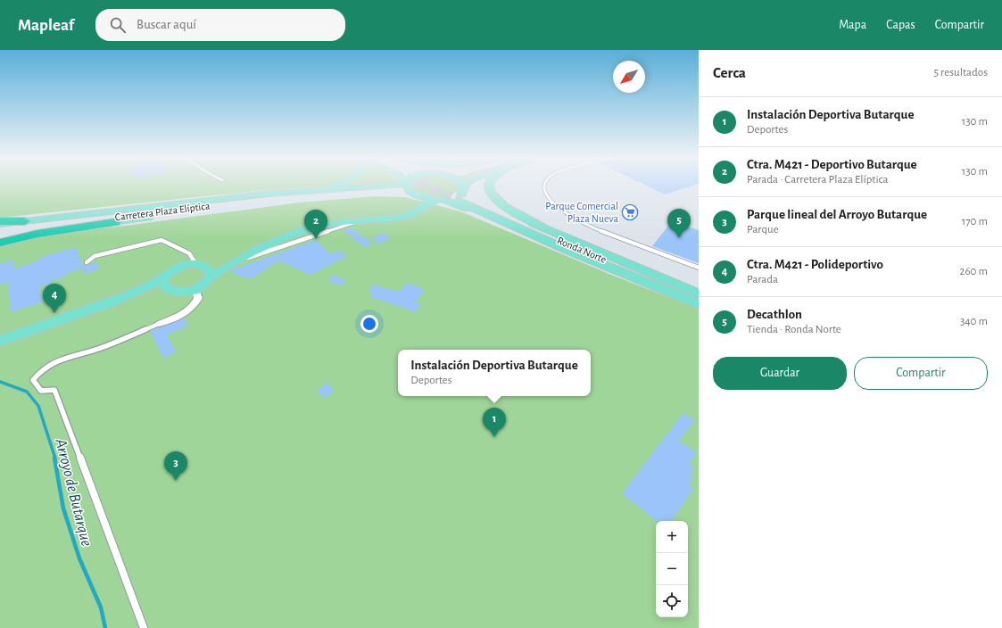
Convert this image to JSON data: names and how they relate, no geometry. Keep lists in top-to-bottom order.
{
  "streets": {
    "main road": ["Carretera Plaza Elíptica", "Ronda Norte"]
  },
  "crossings": [
    ["Carretera Plaza Elíptica", "Ronda Norte"]
  ],
  "water": ["Arroyo de Butarque"],
  "places": {
    "supermarket": ["Parque Comercial Plaza Nueva"]
  },
  "north": "bottom left",
  "page": {
    "header": "Mapleaf",
    "search": "Buscar aquí",
    "nav": ["Mapa", "Capas", "Compartir"],
    "heading": ["Cerca", "5 resultados"],
    "list": [
      {
        "mark": "1",
        "name": "Instalación Deportiva Butarque",
        "note": "Deportes",
        "value": "130 m"
      },
      {
        "mark": "2",
        "name": "Ctra. M421 - Deportivo Butarque",
        "note": "Parada · Carretera Plaza Elíptica",
        "value": "130 m"
      },
      {
        "mark": "3",
        "name": "Parque lineal del Arroyo Butarque",
        "note": "Parque",
        "value": "170 m"
      },
      {
        "mark": "4",
        "name": "Ctra. M421 - Polideportivo",
        "note": "Parada",
        "value": "260 m"
      },
      {
        "mark": "5",
        "name": "Decathlon",
        "note": "Tienda · Ronda Norte",
        "value": "340 m"
      }
    ],
    "pins": [
      "5",
      "2",
      "4",
      "1",
      "3"
    ],
    "buttons": ["Guardar", "Compartir"],
    "popup": ["Instalación Deportiva Butarque", "Deportes"],
    "map_buttons": ["+", "−"]
  }
}
